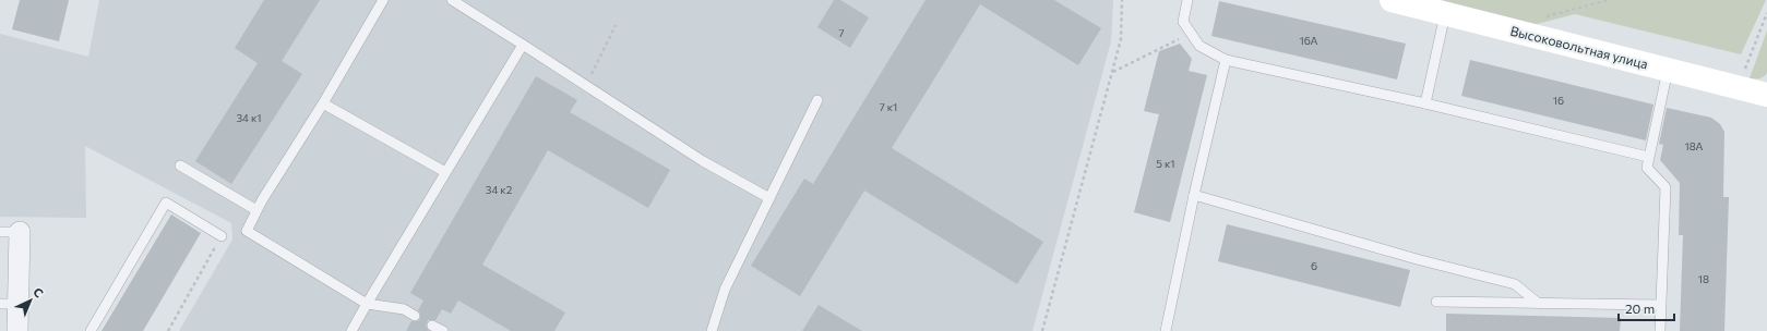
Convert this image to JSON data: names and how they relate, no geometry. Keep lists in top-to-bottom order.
{
  "streets": {
    "street": ["Высоковольтная улица"]
  },
  "house_numbers": [
    "7",
    "16А",
    "16",
    "7 к1",
    "34 к1",
    "18А",
    "5 к1",
    "34 к2",
    "6",
    "18"
  ],
  "scale_bar": "20 m",
  "north": "top right"
}
